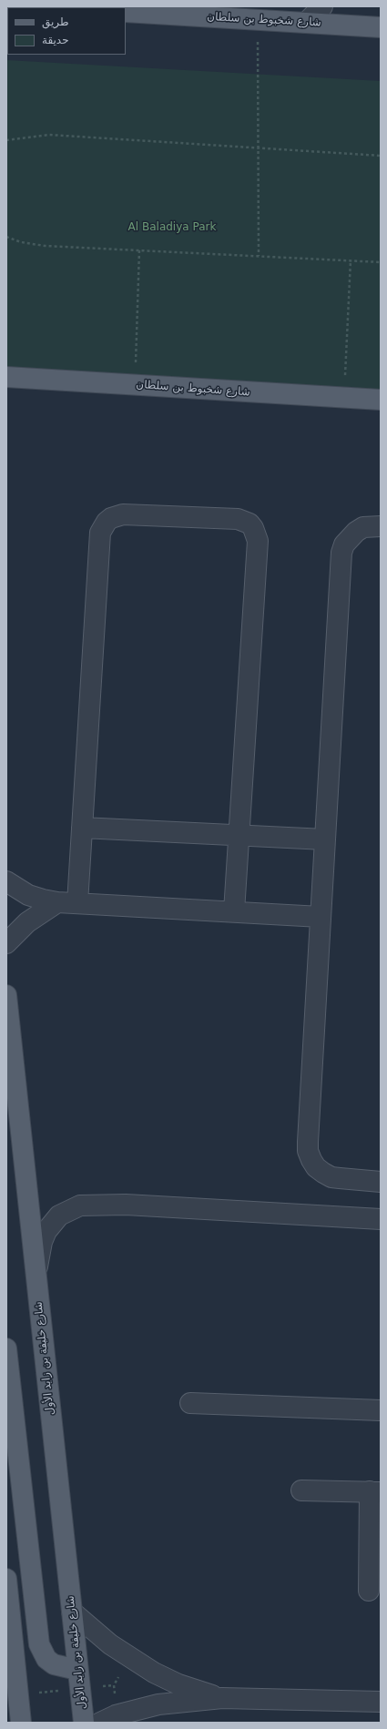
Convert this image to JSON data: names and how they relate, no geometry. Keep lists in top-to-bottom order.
{
  "streets": {
    "main road": ["شارع شخبوط بن سلطان", "شارع خليفة بن زايد الأول"]
  },
  "parks": ["Al Baladiya Park"],
  "legend": ["طريق", "حديقة"]
}
